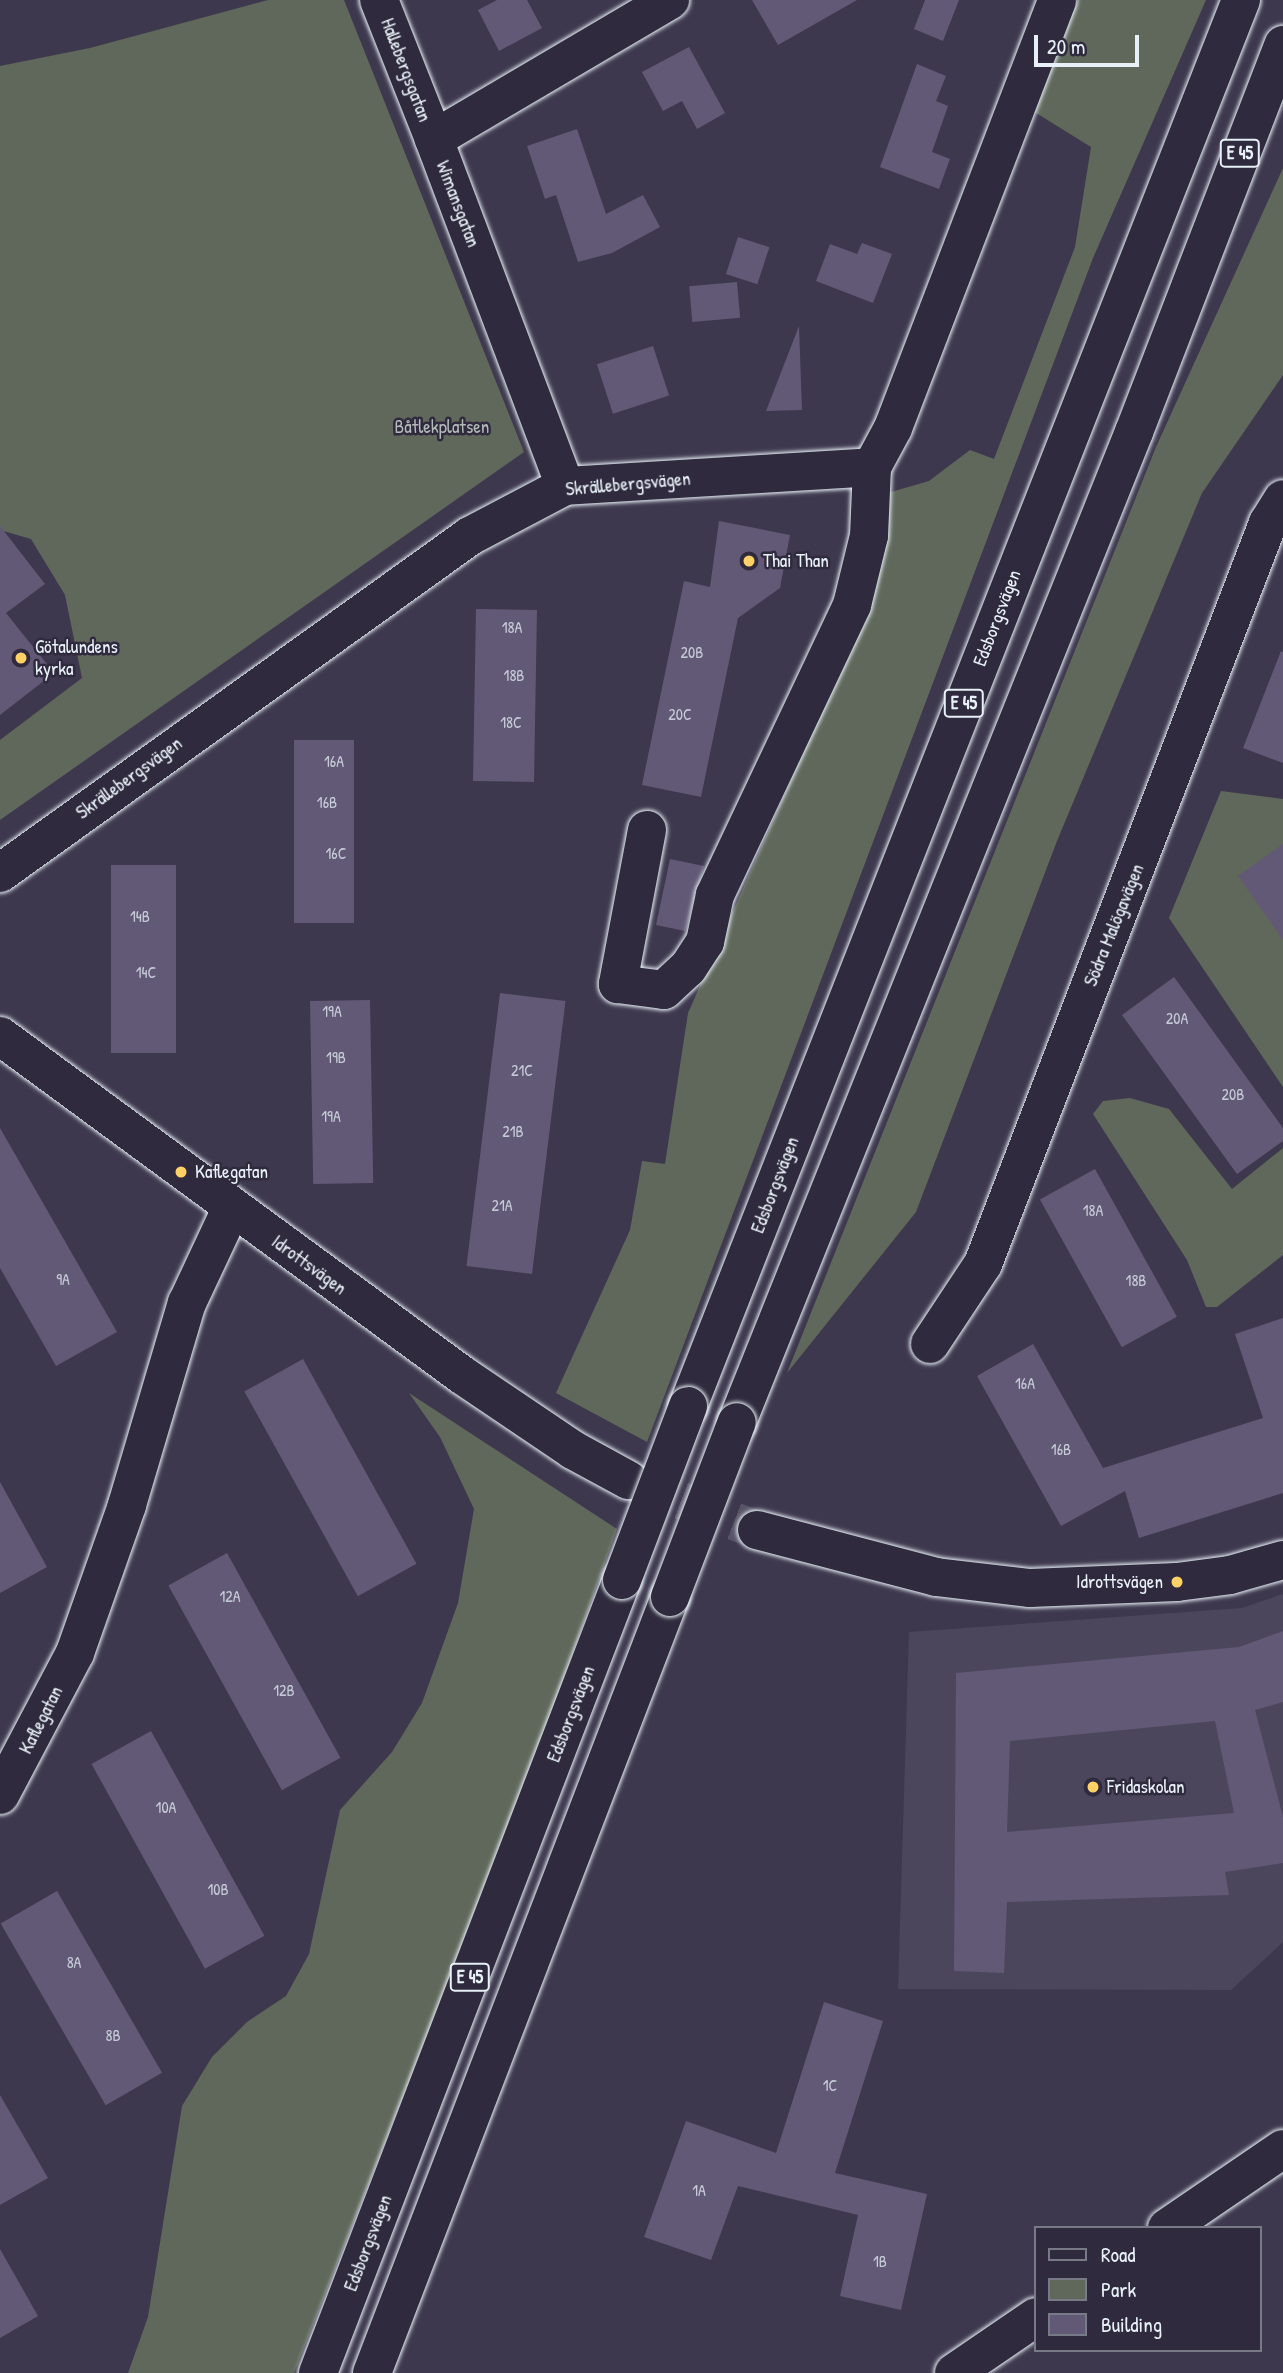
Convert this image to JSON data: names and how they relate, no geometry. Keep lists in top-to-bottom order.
{
  "streets": {
    "main road": [
      "Hallebergsgatan",
      "E 45",
      "Wimansgatan",
      "Skrällebergsvägen",
      "Edsborgsvägen",
      "Södra Malögavägen",
      "Idrottsvägen",
      "Kaflegatan"
    ]
  },
  "crossings": [
    ["Hallebergsgatan", "Wimansgatan"],
    ["Wimansgatan", "Skrällebergsvägen"],
    ["Idrottsvägen", "Kaflegatan"]
  ],
  "parks": ["Båtlekplatsen"],
  "places": [
    "Thai Than",
    "Götalundens kyrka",
    "Kaflegatan",
    "Idrottsvägen",
    "Fridaskolan"
  ],
  "house_numbers": [
    "18A",
    "20B",
    "18B",
    "20C",
    "18C",
    "16A",
    "16B",
    "16C",
    "14B",
    "14C",
    "19A",
    "20A",
    "19B",
    "21C",
    "20B",
    "19A",
    "21B",
    "21A",
    "18A",
    "9A",
    "18B",
    "16A",
    "16B",
    "12A",
    "12B",
    "10A",
    "10B",
    "8A",
    "8B",
    "1C",
    "1A",
    "1B"
  ],
  "legend": ["Road", "Park", "Building"],
  "scale_bar": "20 m"
}
